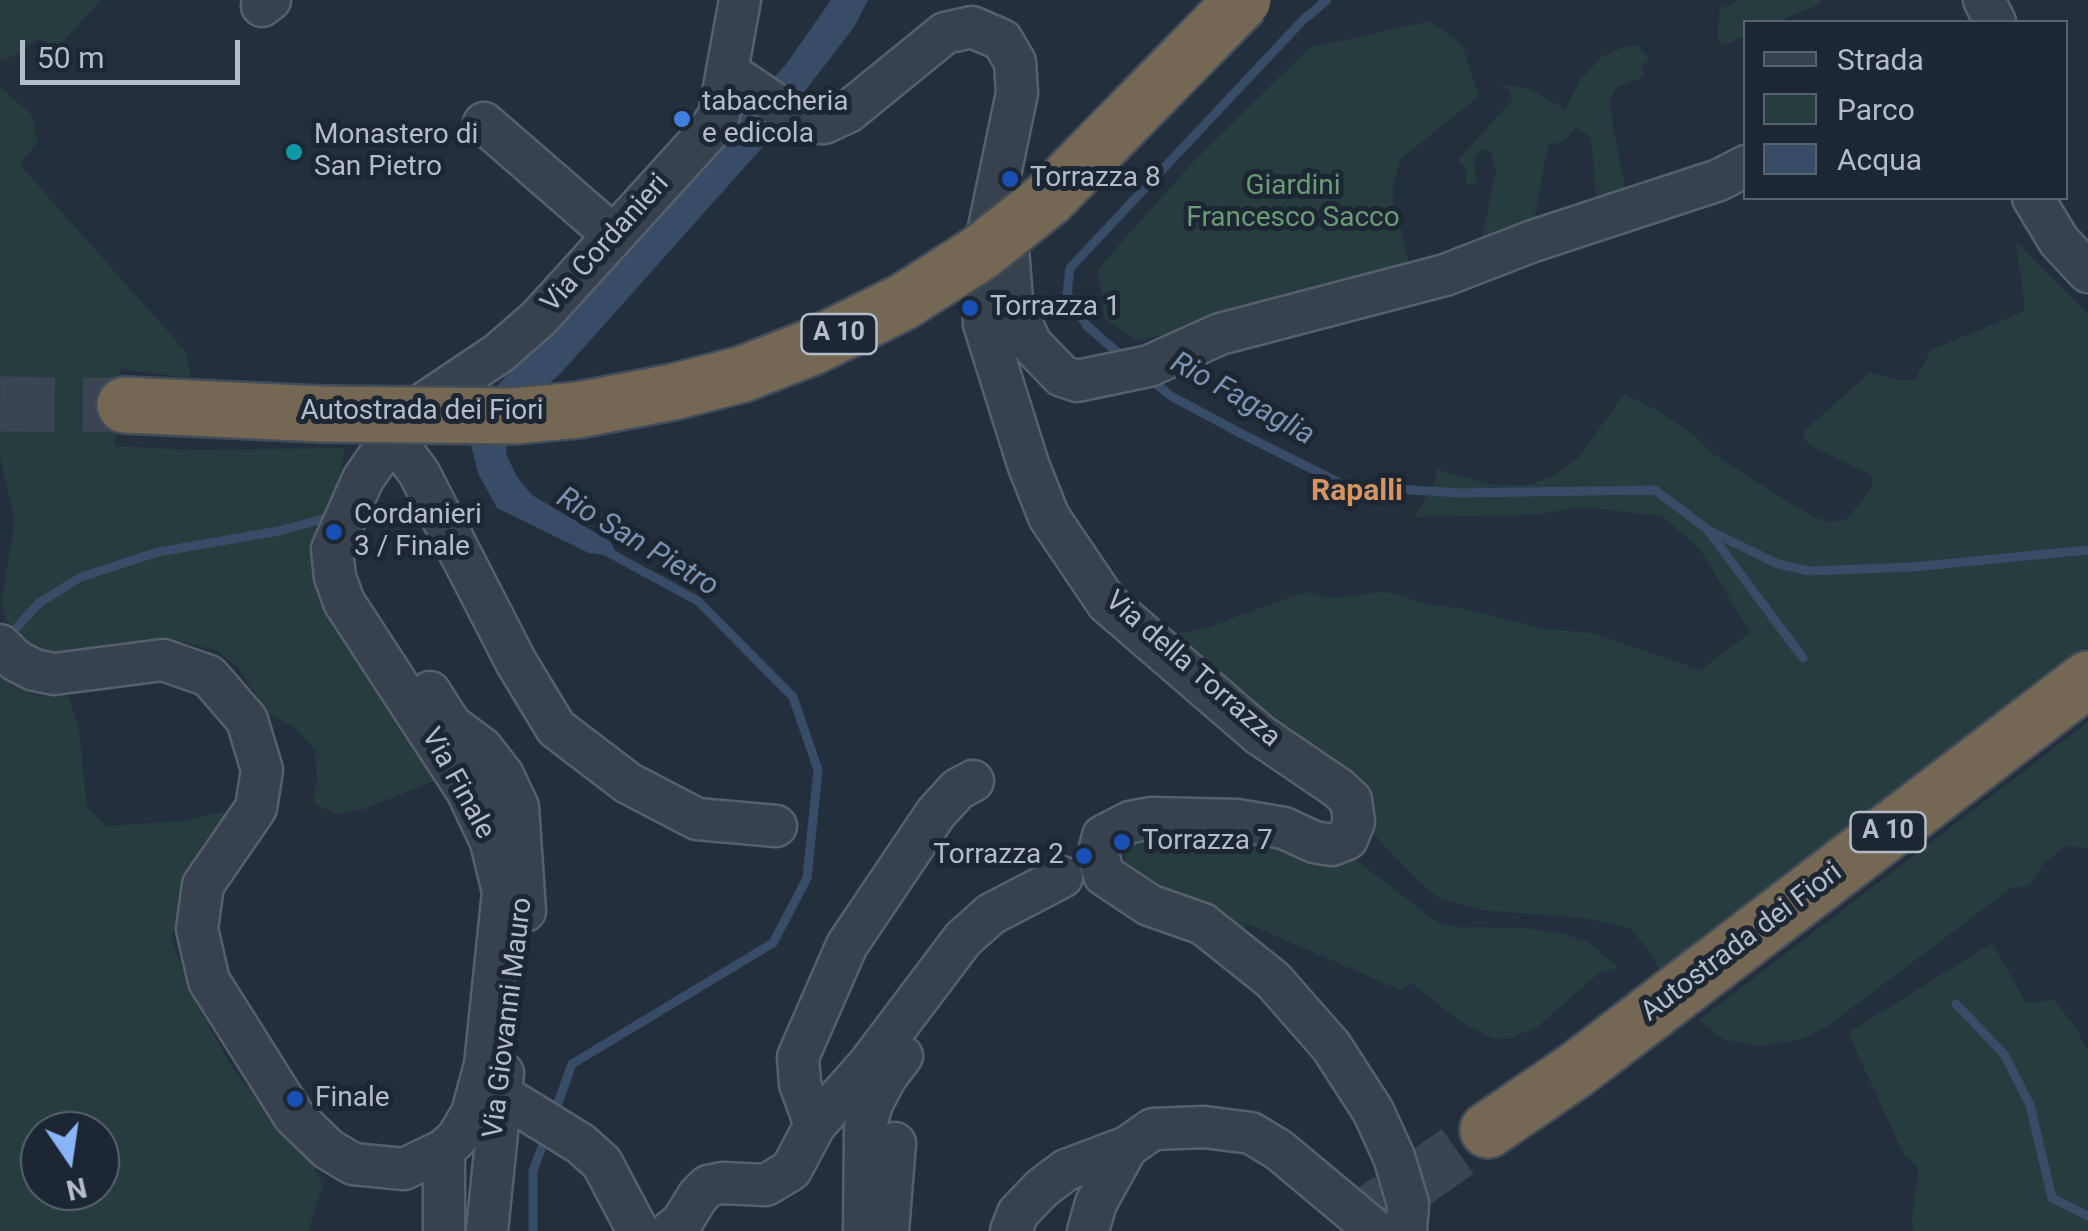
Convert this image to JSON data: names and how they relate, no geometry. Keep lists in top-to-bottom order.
{
  "streets": {
    "highway": ["A 10", "Autostrada dei Fiori"],
    "street": [
      "Via Cordanieri",
      "Via della Torrazza",
      "Via Finale",
      "Via Giovanni Mauro"
    ]
  },
  "crossings": [
    ["Via Cordanieri", "Via della Torrazza"],
    ["Via Cordanieri", "Via Finale"],
    ["Via Finale", "Via Giovanni Mauro"]
  ],
  "districts": ["Rapalli"],
  "water": ["Rio Fagaglia", "Rio San Pietro"],
  "parks": ["Giardini Francesco Sacco"],
  "places": [
    "tabaccheria e edicola",
    "Monastero di San Pietro",
    "Torrazza 8",
    "Torrazza 1",
    "Cordanieri 3 / Finale",
    "Torrazza 7",
    "Torrazza 2",
    "Finale"
  ],
  "legend": ["Strada", "Parco", "Acqua"],
  "scale_bar": "50 m",
  "north": "bottom"
}
